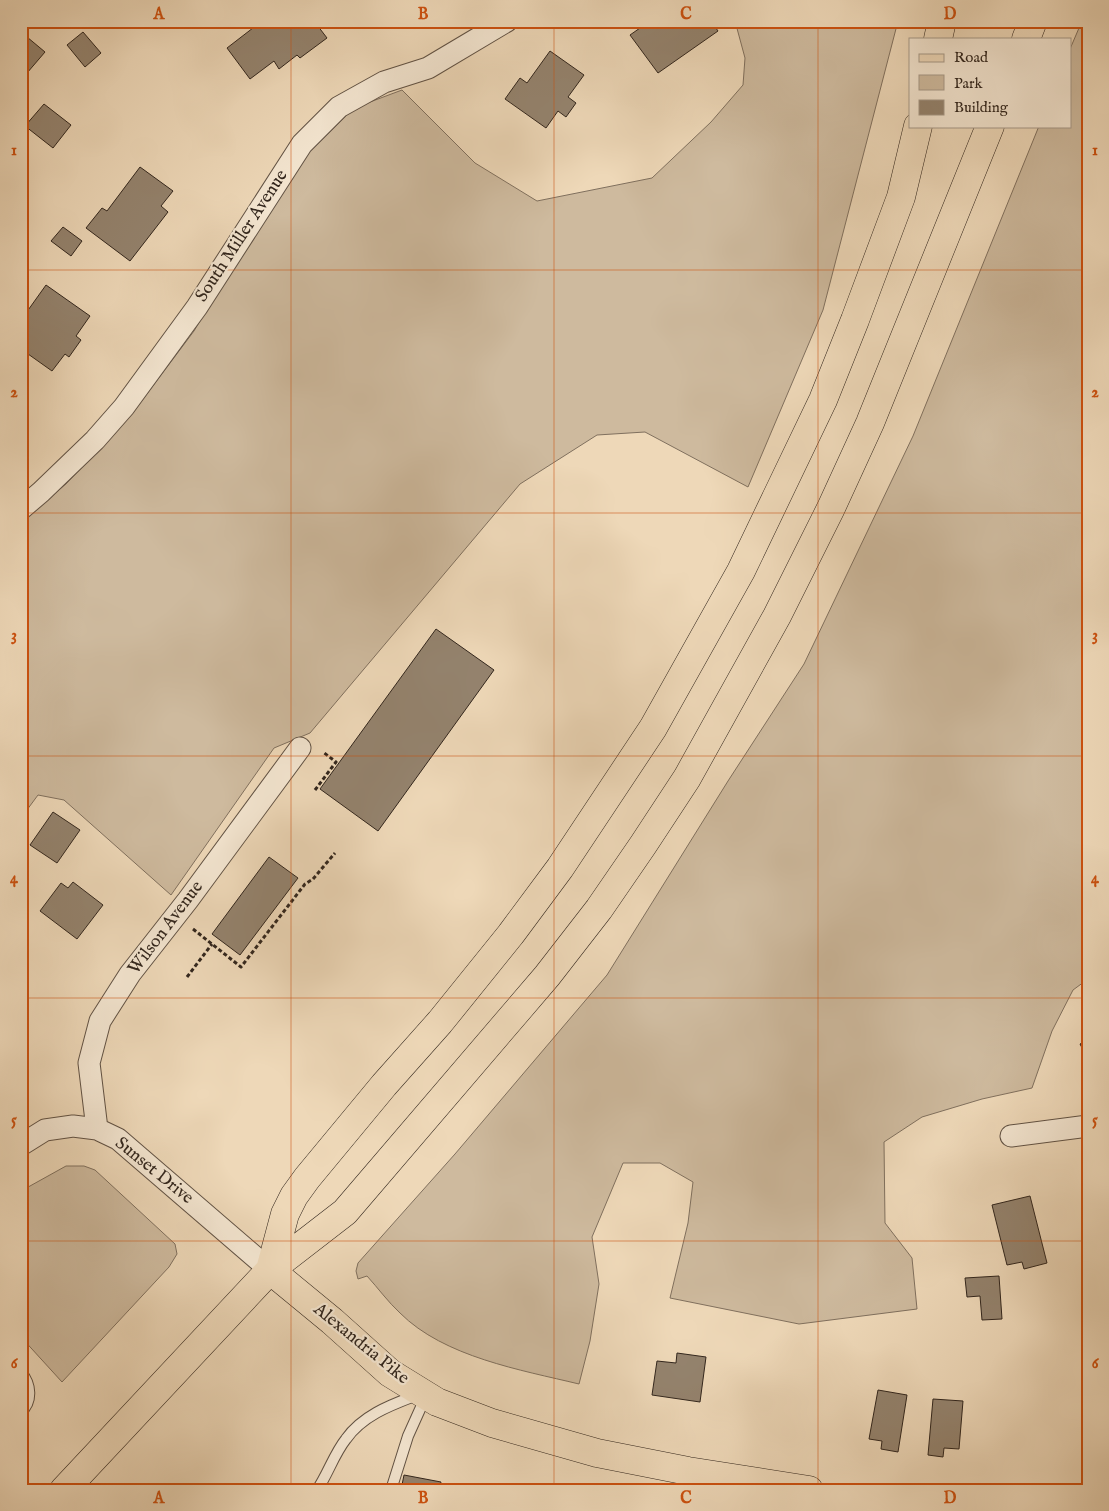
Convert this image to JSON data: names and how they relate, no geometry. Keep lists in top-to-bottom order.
{
  "streets": {
    "main road": ["Alexandria Pike"],
    "street": ["South Miller Avenue", "Wilson Avenue", "Sunset Drive"]
  },
  "crossings": [
    ["Wilson Avenue", "Sunset Drive"],
    ["Sunset Drive", "Alexandria Pike"]
  ],
  "legend": ["Road", "Park", "Building"],
  "grid": {
    "columns": [
      "A",
      "B",
      "C",
      "D"
    ],
    "rows": [
      "1",
      "2",
      "3",
      "4",
      "5",
      "6"
    ]
  }
}
